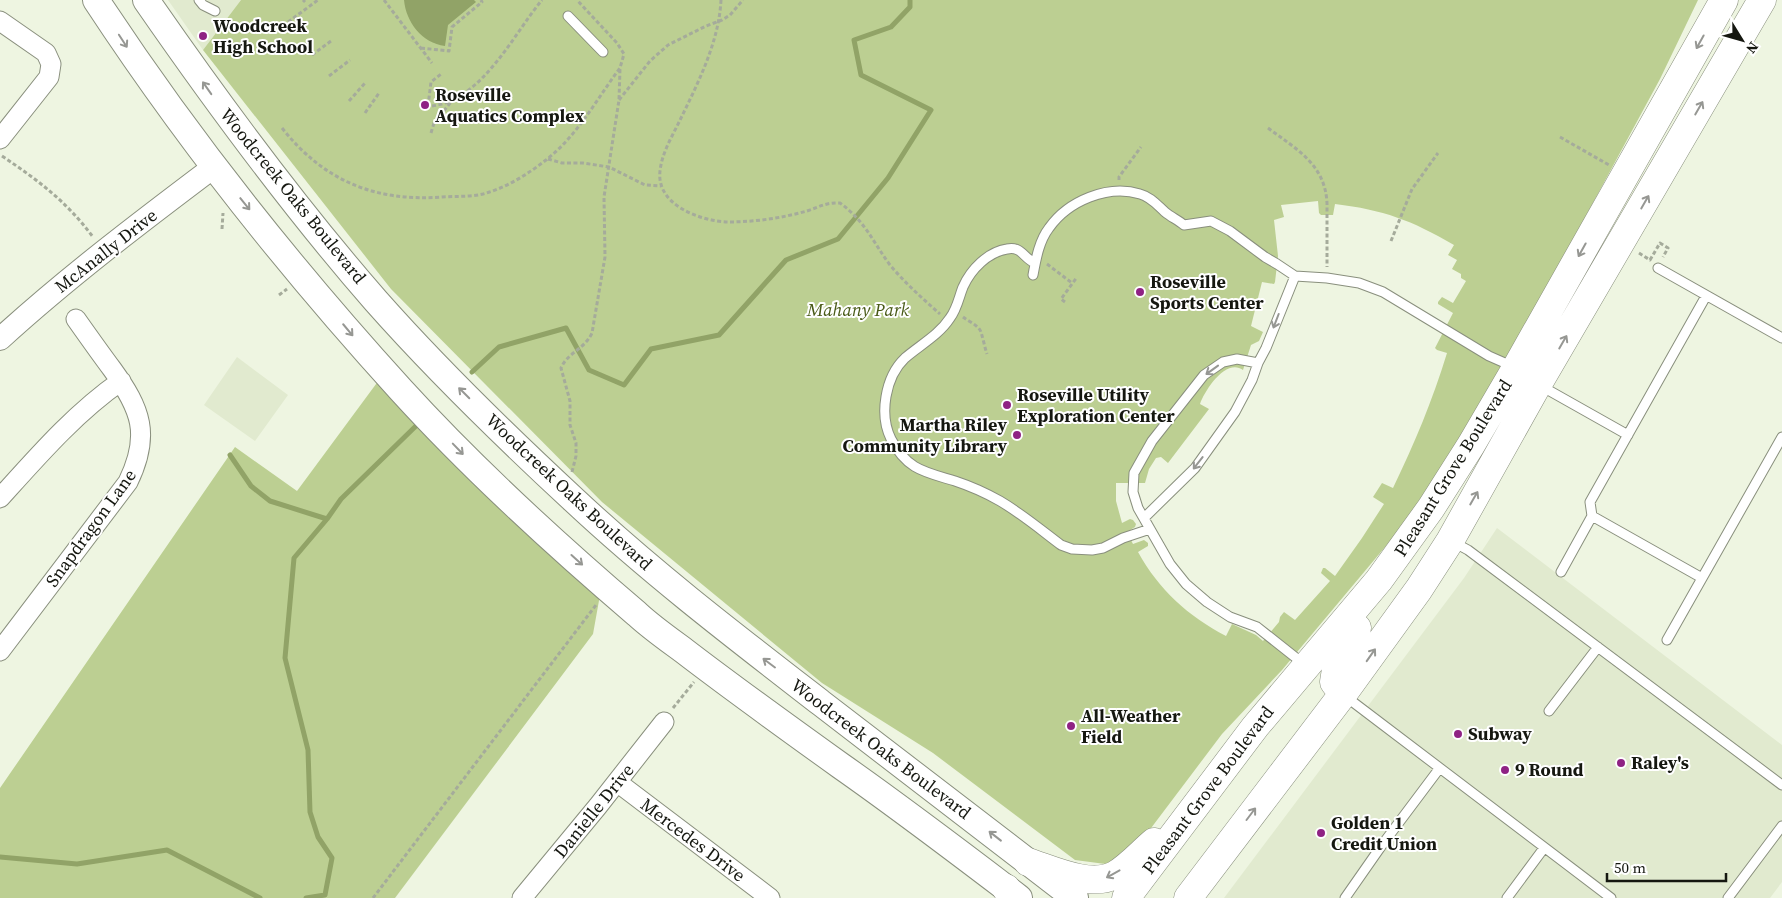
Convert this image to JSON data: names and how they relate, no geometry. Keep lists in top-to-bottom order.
{
  "streets": {
    "main road": ["Woodcreek Oaks Boulevard", "Pleasant Grove Boulevard"],
    "street": [
      "McAnally Drive",
      "Snapdragon Lane",
      "Danielle Drive",
      "Mercedes Drive"
    ]
  },
  "crossings": [
    ["Woodcreek Oaks Boulevard", "McAnally Drive"],
    ["Danielle Drive", "Mercedes Drive"]
  ],
  "parks": ["Mahany Park"],
  "places": [
    "Woodcreek High School",
    "Roseville Aquatics Complex",
    "Roseville Sports Center",
    "Roseville Utility Exploration Center",
    "Martha Riley Community Library",
    "All-Weather Field",
    "Subway",
    "Raley's",
    "9 Round",
    "Golden 1 Credit Union"
  ],
  "scale_bar": "50 m",
  "north": "bottom right"
}
